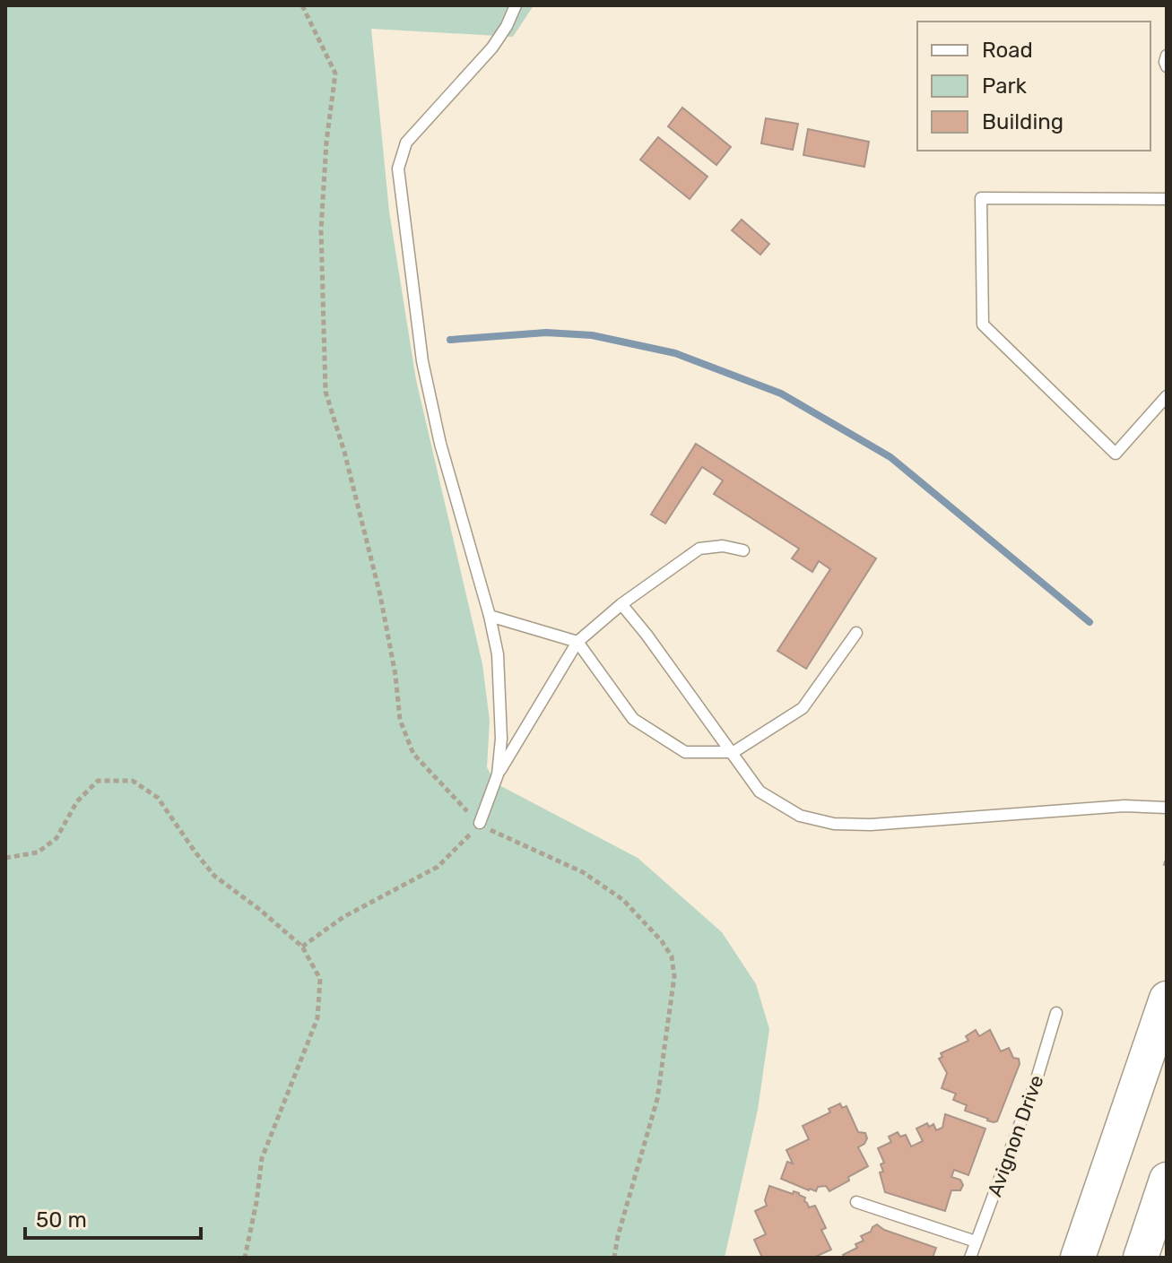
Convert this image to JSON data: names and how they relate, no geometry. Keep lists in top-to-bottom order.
{
  "streets": {
    "lane": ["Avignon Drive"]
  },
  "legend": ["Road", "Park", "Building"],
  "scale_bar": "50 m"
}
